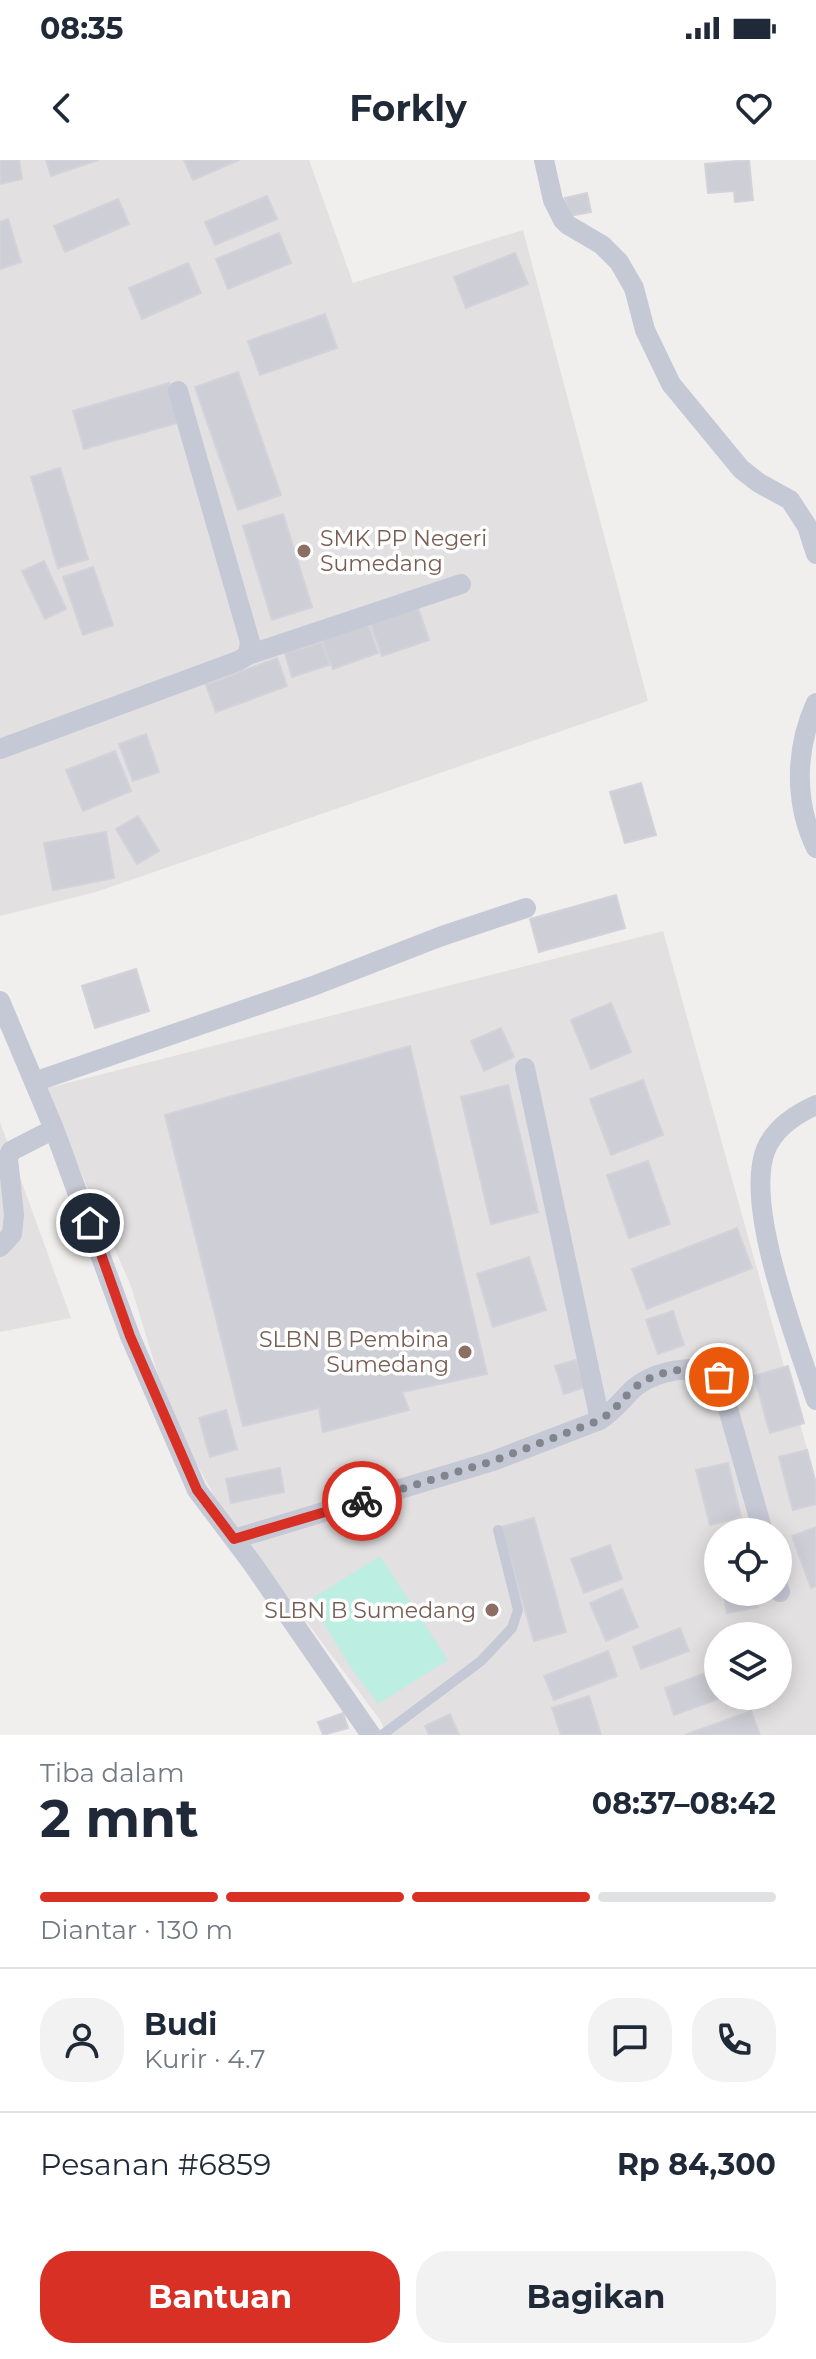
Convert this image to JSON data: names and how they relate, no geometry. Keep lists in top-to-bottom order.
{
  "places": ["SMK PP Negeri Sumedang", "SLBN B Pembina Sumedang", "SLBN B Sumedang"],
  "page": {
    "status": "08:35",
    "header": "Forkly",
    "heading": ["2 mnt", "Tiba dalam", "08:37–08:42"],
    "panel": [
      "Budi",
      "Kurir · 4.7",
      "Pesanan #6859",
      "Rp 84,300"
    ],
    "bar": "Diantar · 130 m",
    "buttons": ["Bantuan", "Bagikan"]
  }
}
